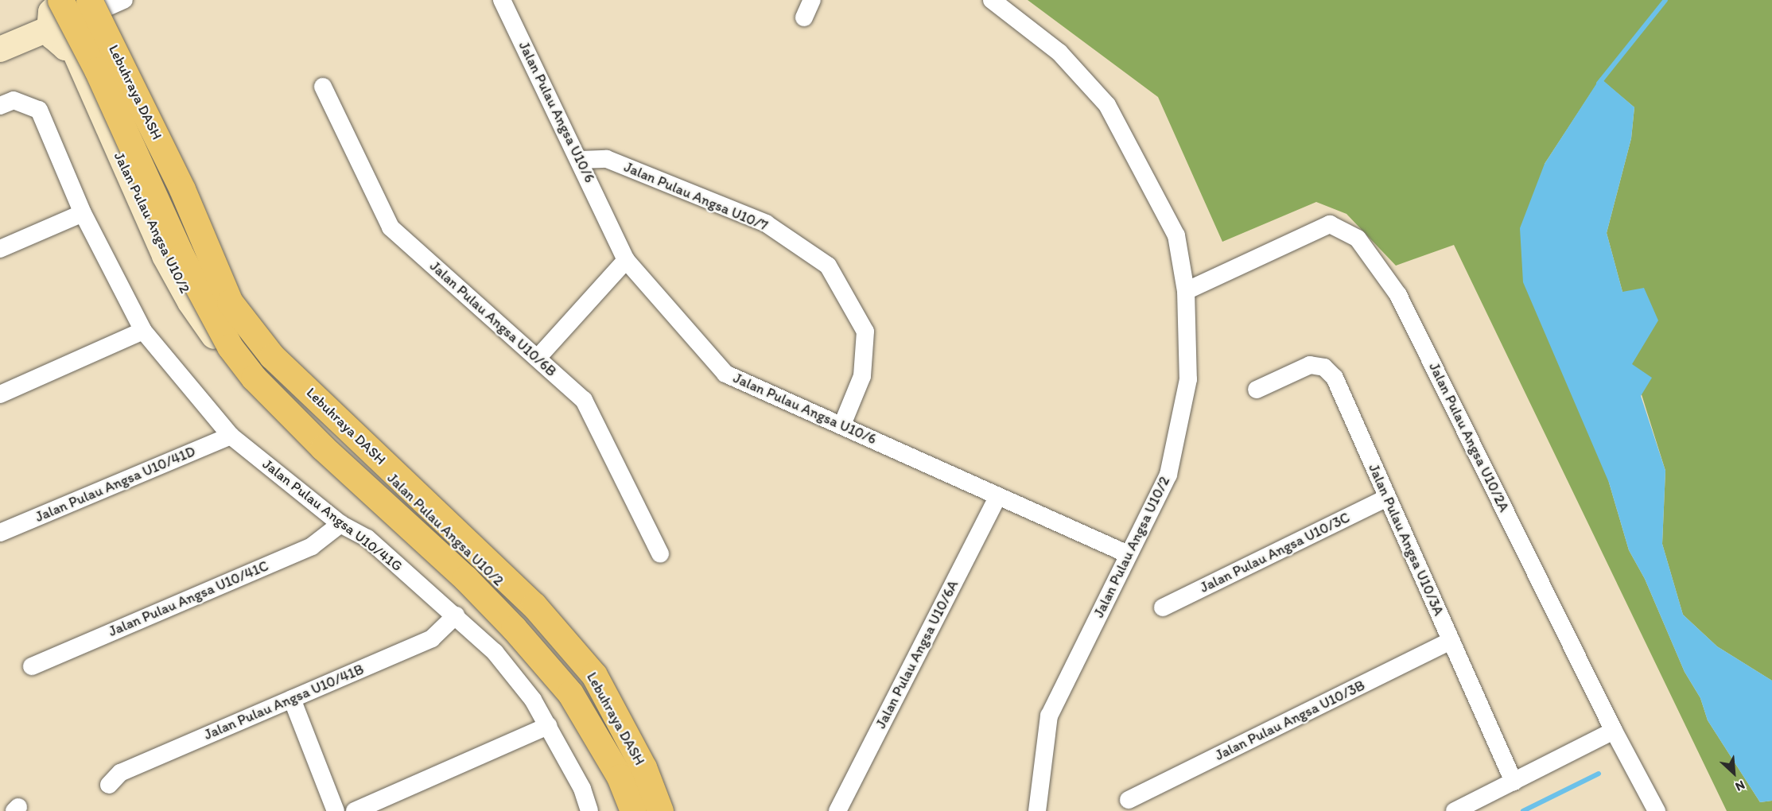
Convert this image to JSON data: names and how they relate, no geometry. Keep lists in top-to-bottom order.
{
  "streets": {
    "highway": ["Lebuhraya DASH"],
    "street": [
      "Jalan Pulau Angsa U10/6",
      "Jalan Pulau Angsa U10/7",
      "Jalan Pulau Angsa U10/2",
      "Jalan Pulau Angsa U10/6B",
      "Jalan Pulau Angsa U10/2A",
      "Jalan Pulau Angsa U10/41D",
      "Jalan Pulau Angsa U10/41G",
      "Jalan Pulau Angsa U10/3A",
      "Jalan Pulau Angsa U10/3C",
      "Jalan Pulau Angsa U10/41C",
      "Jalan Pulau Angsa U10/6A",
      "Jalan Pulau Angsa U10/41B",
      "Jalan Pulau Angsa U10/3B"
    ]
  },
  "crossings": [
    ["Jalan Pulau Angsa U10/6", "Jalan Pulau Angsa U10/7"],
    ["Jalan Pulau Angsa U10/6", "Jalan Pulau Angsa U10/2"],
    ["Jalan Pulau Angsa U10/6", "Jalan Pulau Angsa U10/6A"],
    ["Jalan Pulau Angsa U10/2", "Jalan Pulau Angsa U10/2A"],
    ["Jalan Pulau Angsa U10/41D", "Jalan Pulau Angsa U10/41G"],
    ["Jalan Pulau Angsa U10/41G", "Jalan Pulau Angsa U10/41C"],
    ["Jalan Pulau Angsa U10/41G", "Jalan Pulau Angsa U10/41B"],
    ["Jalan Pulau Angsa U10/3A", "Jalan Pulau Angsa U10/3C"],
    ["Jalan Pulau Angsa U10/3A", "Jalan Pulau Angsa U10/3B"]
  ],
  "north": "bottom right"
}
